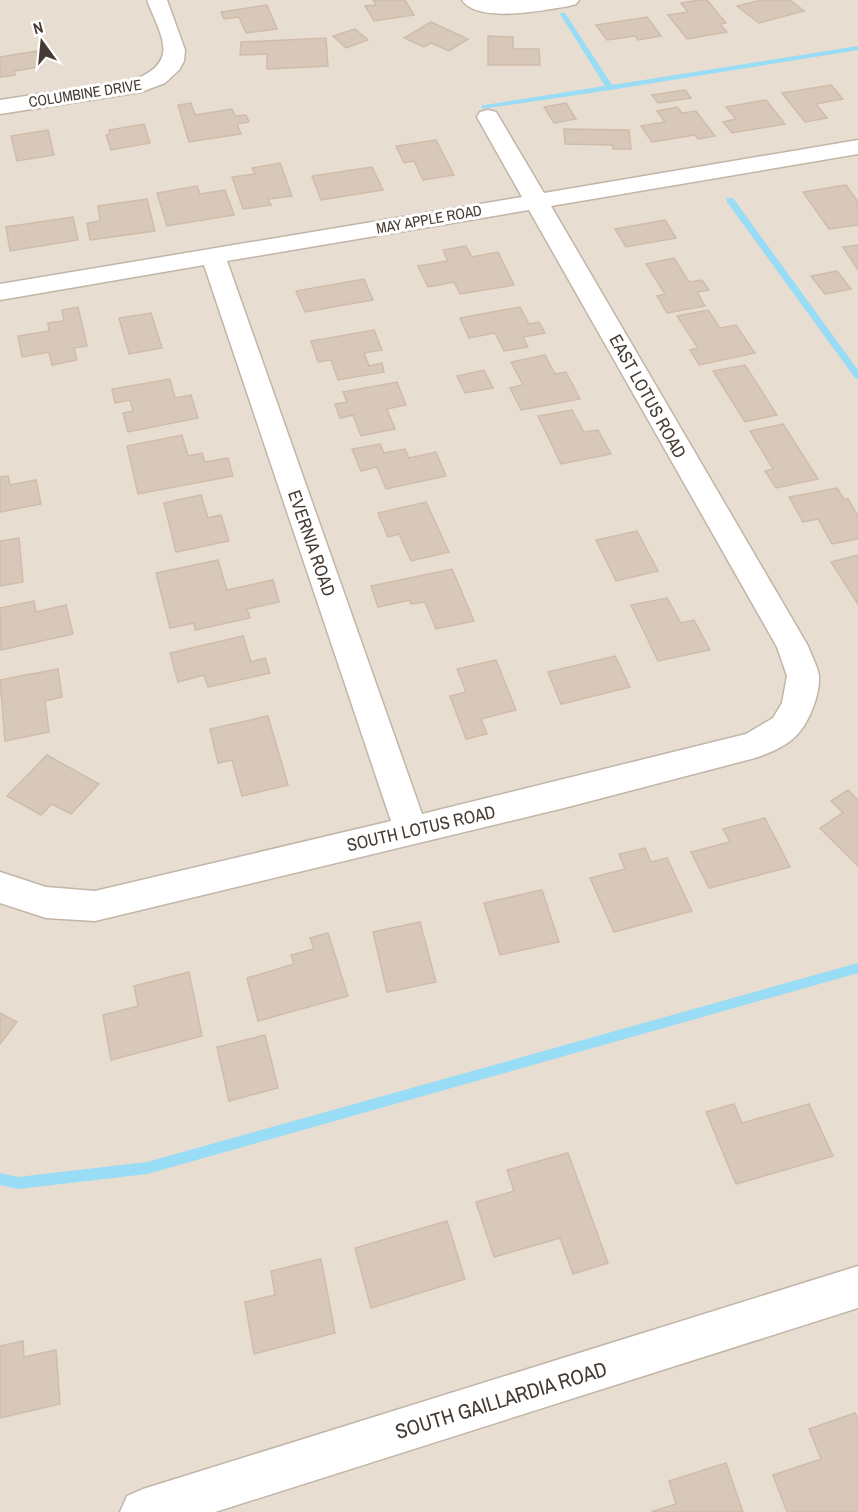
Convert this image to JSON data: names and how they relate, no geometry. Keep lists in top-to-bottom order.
{
  "streets": {
    "street": [
      "COLUMBINE DRIVE",
      "MAY APPLE ROAD",
      "EAST LOTUS ROAD",
      "EVERNIA ROAD",
      "SOUTH LOTUS ROAD",
      "SOUTH GAILLARDIA ROAD"
    ]
  },
  "crossings": [
    ["MAY APPLE ROAD", "EAST LOTUS ROAD"],
    ["MAY APPLE ROAD", "EVERNIA ROAD"],
    ["EAST LOTUS ROAD", "SOUTH LOTUS ROAD"],
    ["EVERNIA ROAD", "SOUTH LOTUS ROAD"]
  ],
  "north": "top"
}
